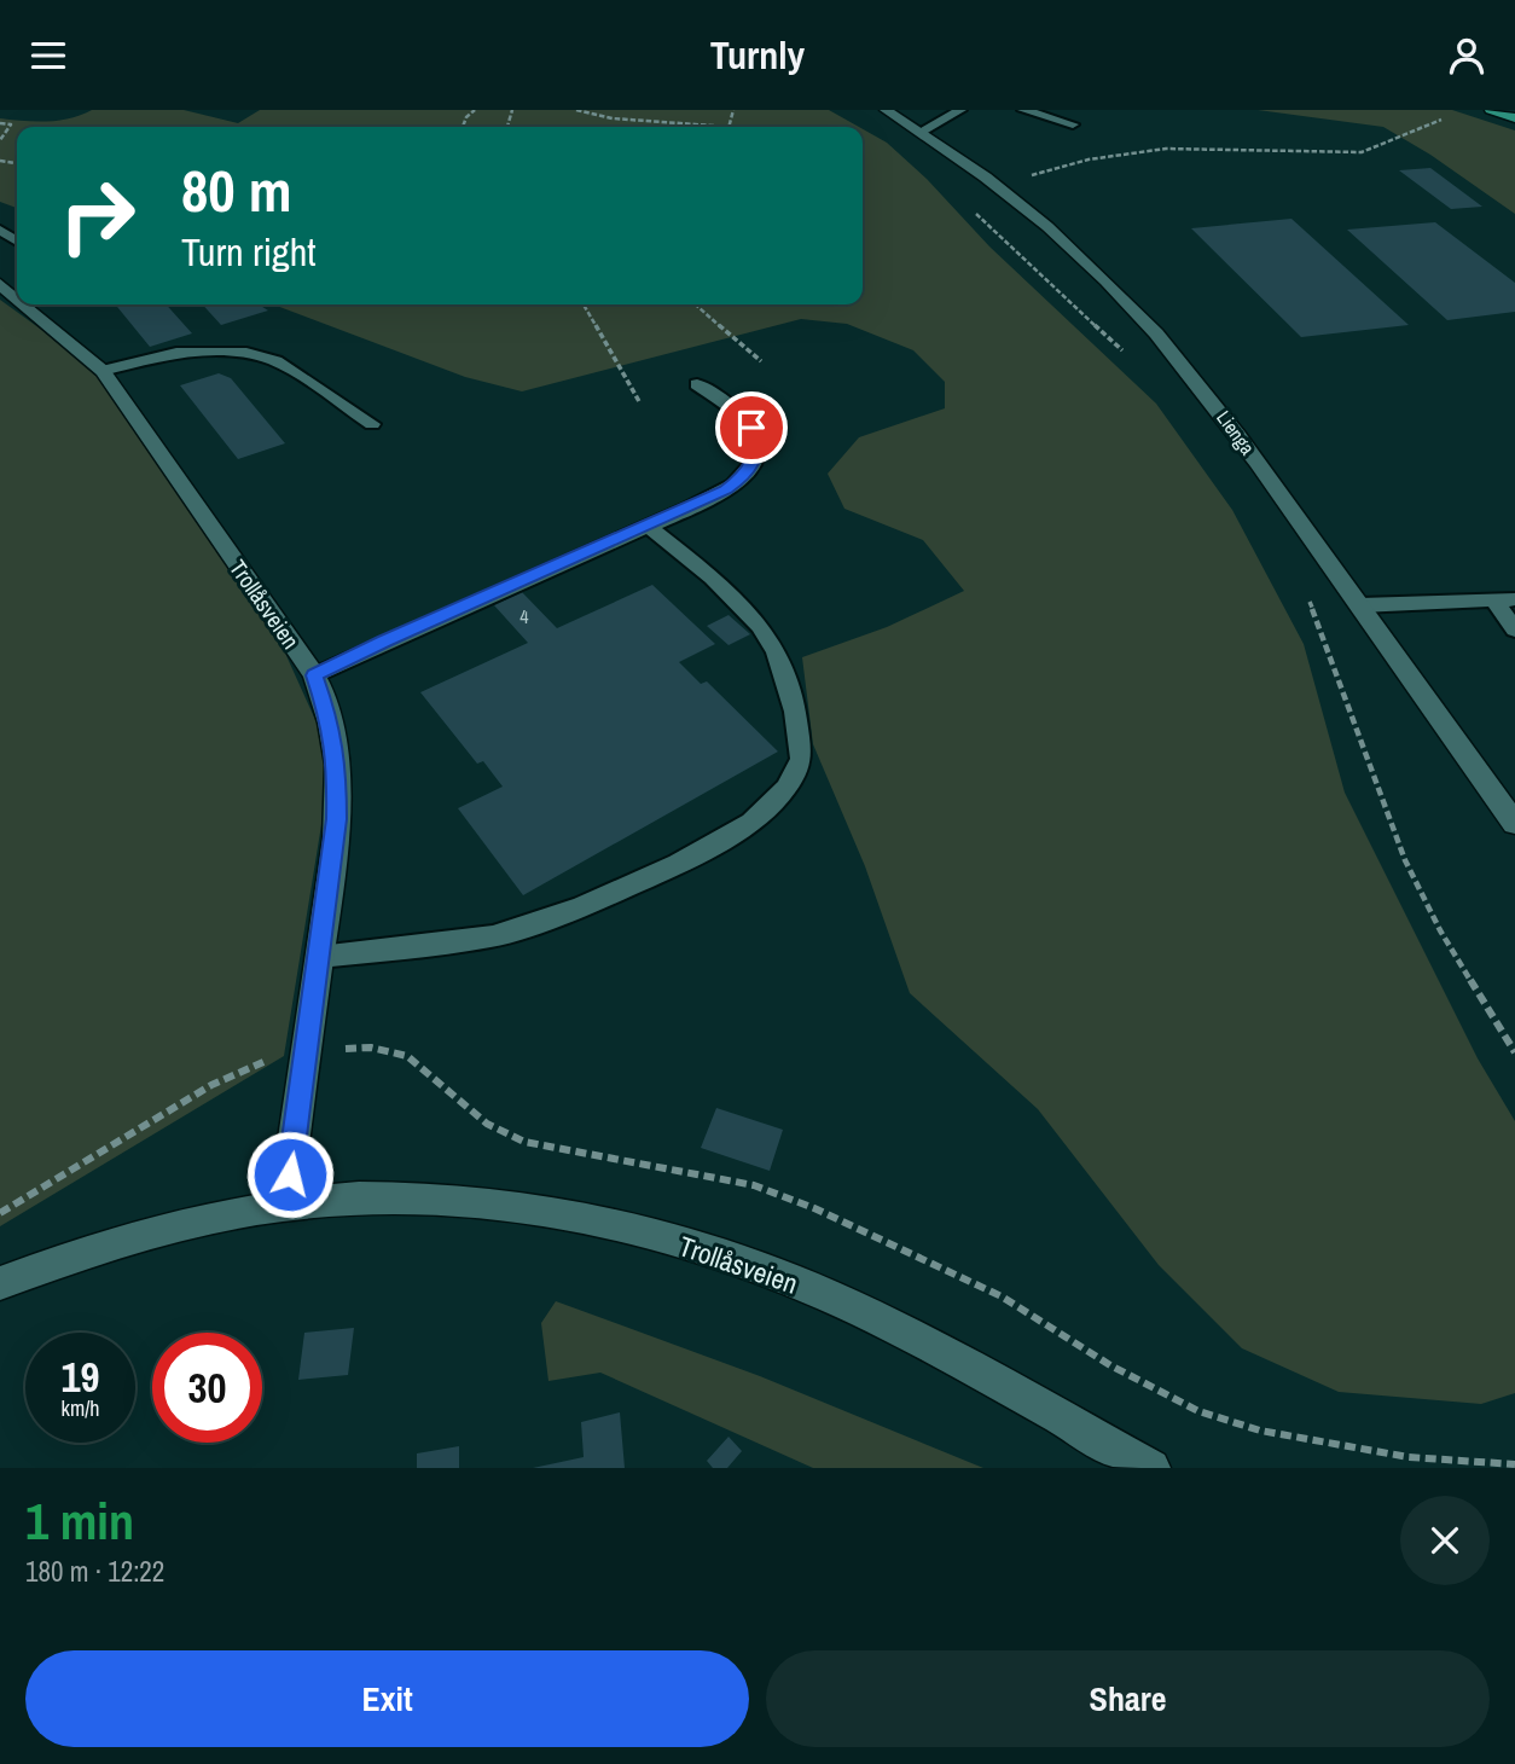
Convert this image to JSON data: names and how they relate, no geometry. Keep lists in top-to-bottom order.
{
  "streets": {
    "street": ["Lienga", "Trollåsveien"]
  },
  "house_numbers": ["4"],
  "page": {
    "header": "Turnly",
    "turn": ["80 m", "Turn right"],
    "speed": "19 km/h",
    "limit": "30",
    "heading": ["1 min", "180 m · 12:22"],
    "buttons": ["Exit", "Share"]
  }
}
